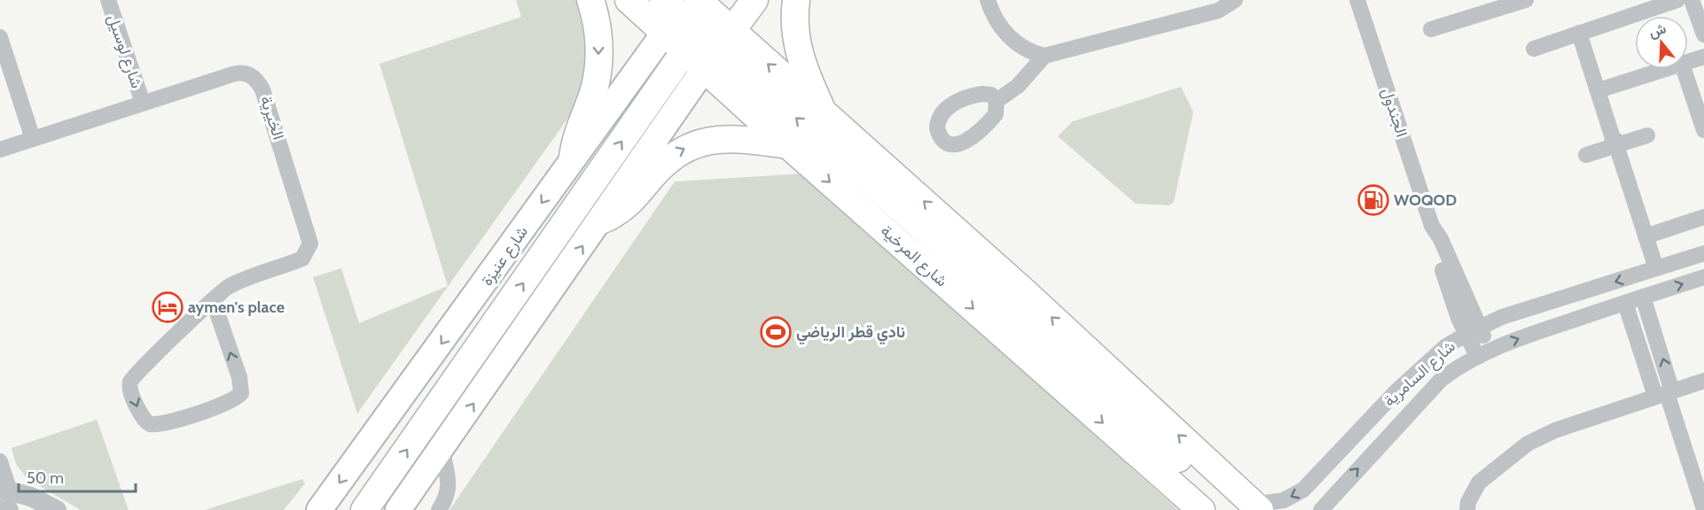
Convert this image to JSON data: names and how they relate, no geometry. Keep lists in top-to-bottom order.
{
  "streets": {
    "highway": ["شارع عنيزة", "شارع المرخية"],
    "street": [
      "شارع لوسيل",
      "الجندول",
      "الخيرية",
      "شارع السامرية"
    ]
  },
  "crossings": [
    ["شارع لوسيل", "الخيرية"],
    ["الجندول", "شارع السامرية"],
    ["شارع عنيزة", "شارع المرخية"],
    ["شارع المرخية", "شارع السامرية"]
  ],
  "places": {
    "fuel station": ["WOQOD"],
    "hotel": ["aymen's place"],
    "sports": ["نادي قطر الرياضي"]
  },
  "scale_bar": "50 m",
  "north": "top"
}
